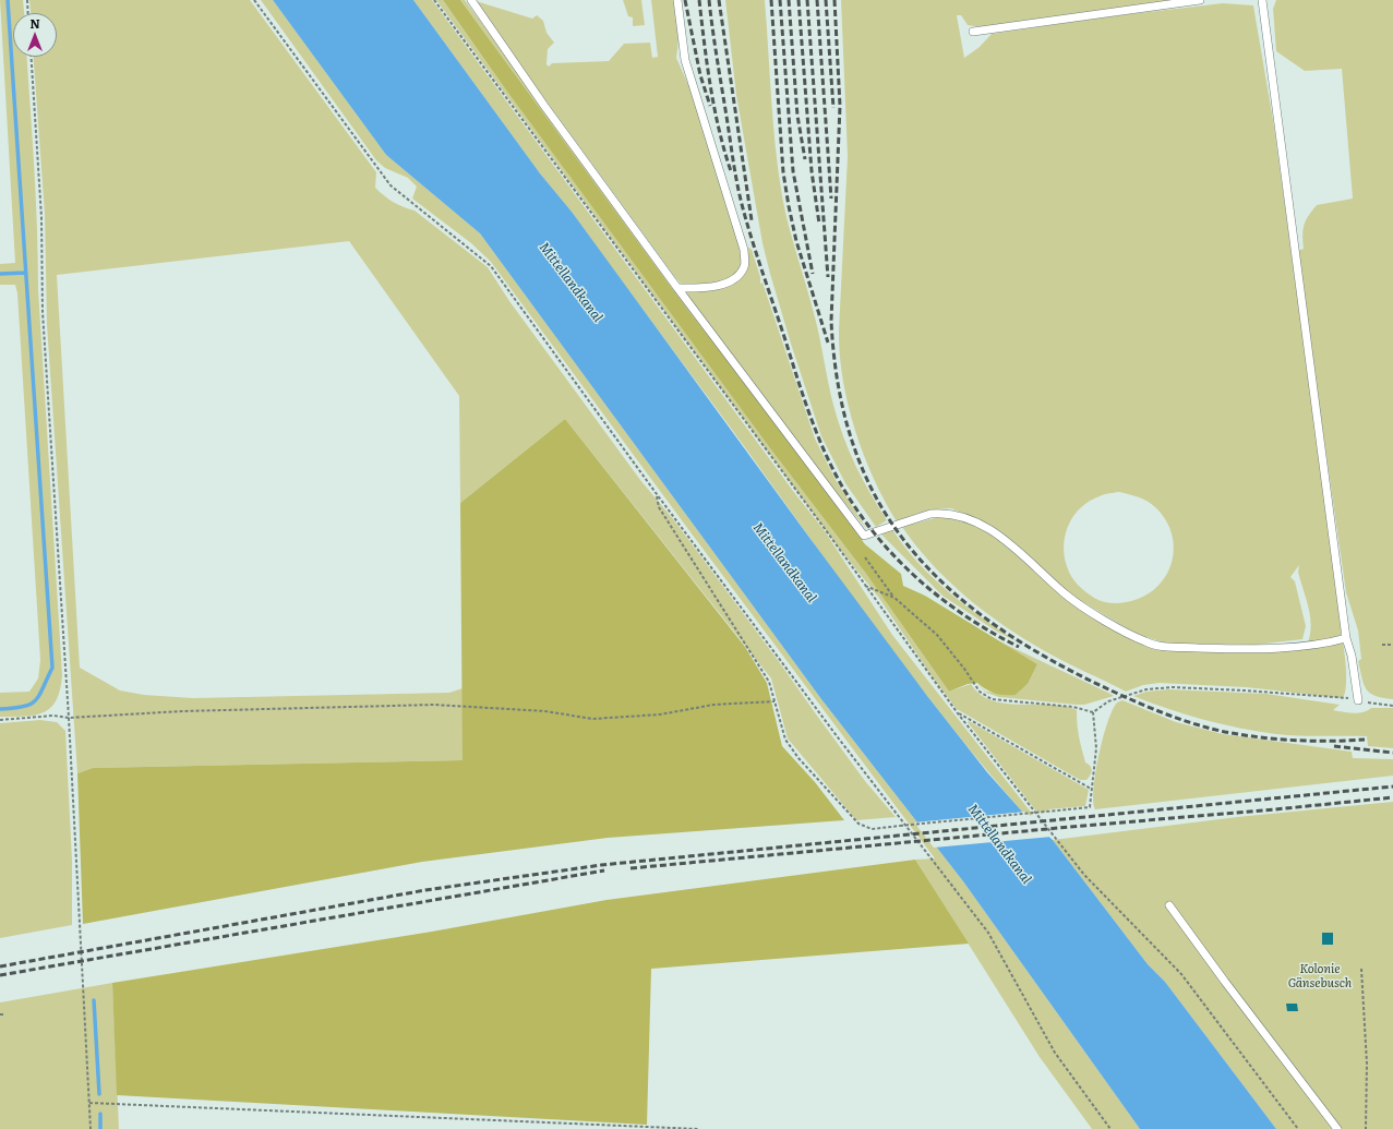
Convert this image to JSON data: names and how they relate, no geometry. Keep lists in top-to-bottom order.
{
  "water": ["Mittellandkanal"],
  "parks": ["Kolonie Gänsebusch"],
  "north": "top"
}
